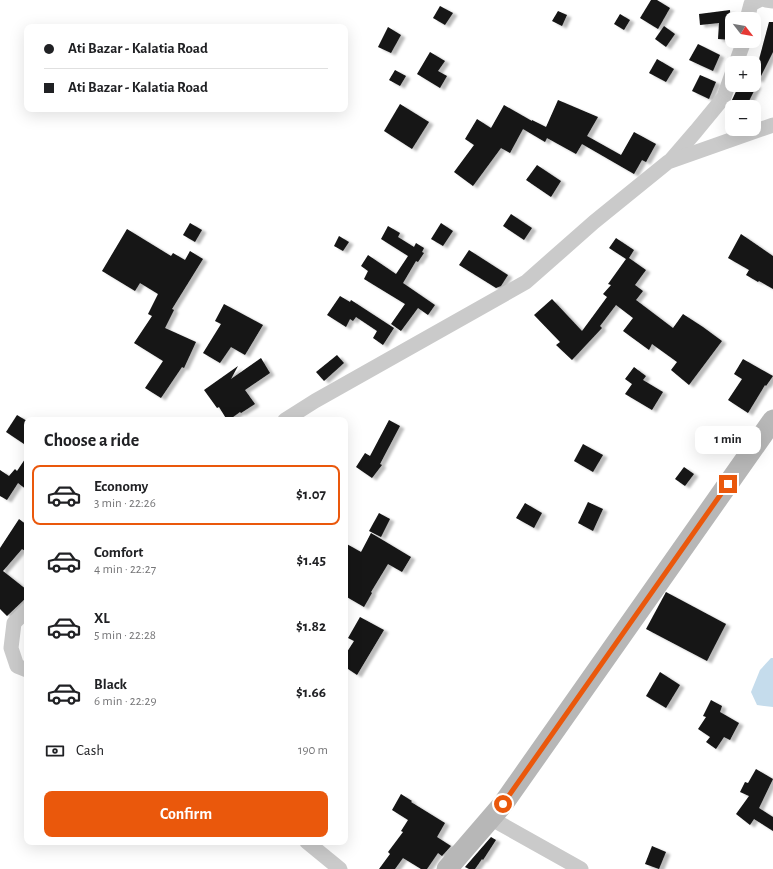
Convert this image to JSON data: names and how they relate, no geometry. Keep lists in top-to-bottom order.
{
  "north": "bottom right",
  "page": {
    "map_buttons": ["+", "−"],
    "banner": ["Ati Bazar - Kalatia Road", "Ati Bazar - Kalatia Road"],
    "heading": "Choose a ride",
    "bubble": "1 min",
    "list": [
      {
        "name": "Economy",
        "note": "3 min · 22:26",
        "value": "$1.07"
      },
      {
        "name": "Comfort",
        "note": "4 min · 22:27",
        "value": "$1.45"
      },
      {
        "name": "XL",
        "note": "5 min · 22:28",
        "value": "$1.82"
      },
      {
        "name": "Black",
        "note": "6 min · 22:29",
        "value": "$1.66"
      }
    ],
    "pay": ["Cash", "190 m"],
    "buttons": "Confirm"
  }
}
